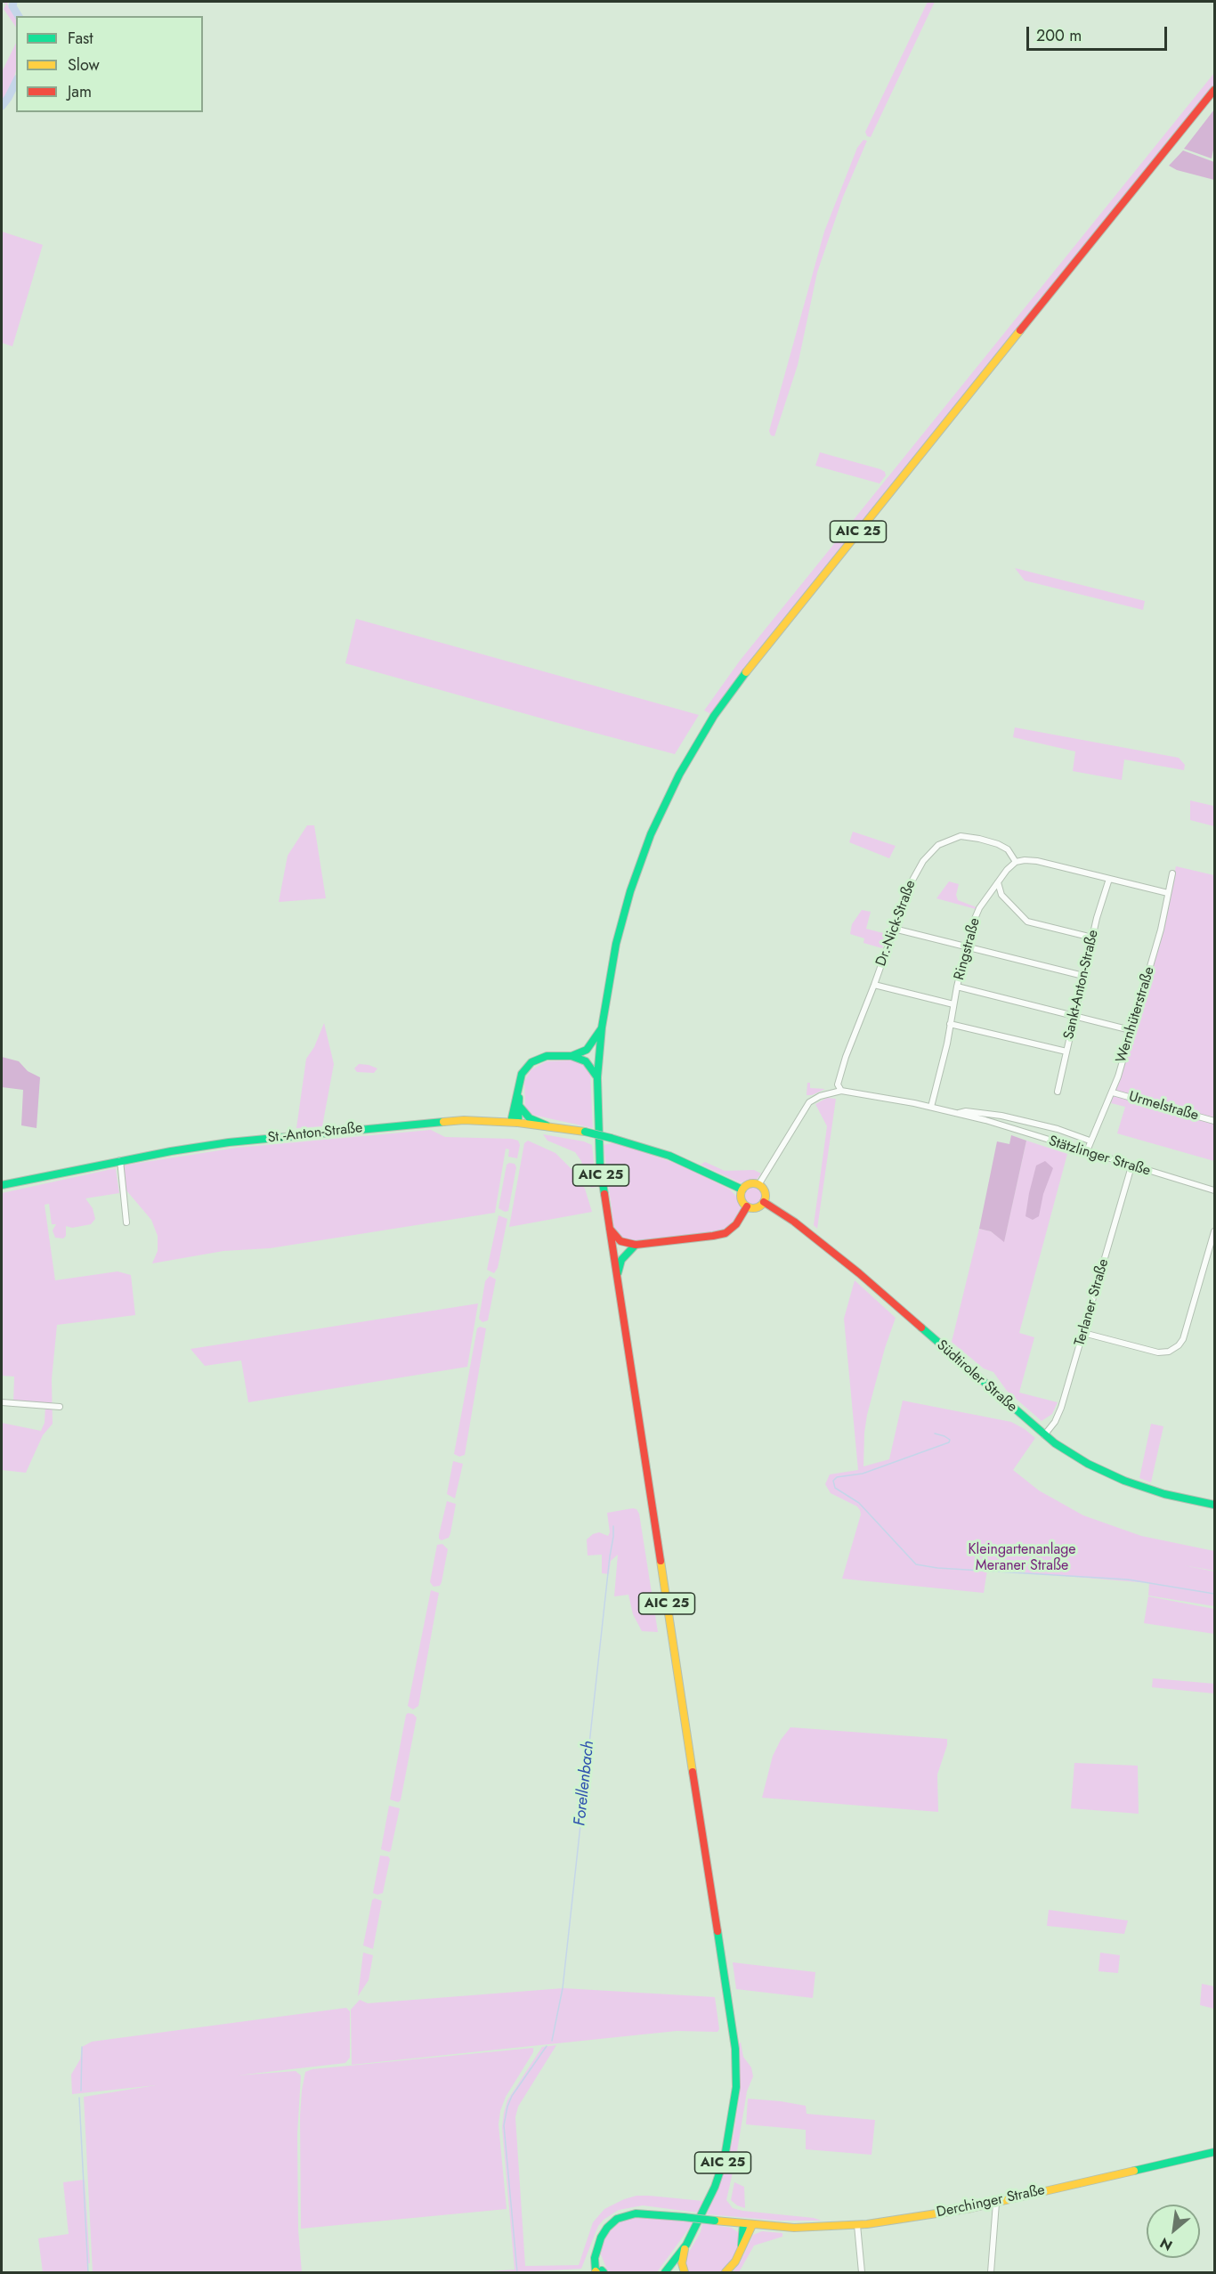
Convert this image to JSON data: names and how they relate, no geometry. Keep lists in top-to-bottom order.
{
  "streets": {
    "main road": [
      "AIC 25",
      "St.-Anton-Straße",
      "Südtiroler Straße",
      "Derchinger Straße"
    ],
    "street": [
      "Dr.-Nick-Straße",
      "Ringstraße",
      "Sankt-Anton-Straße",
      "Wernhüterstraße",
      "Urmelstraße",
      "Stätzlinger Straße",
      "Terlaner Straße"
    ]
  },
  "crossings": [
    ["Dr.-Nick-Straße", "Ringstraße"],
    ["Dr.-Nick-Straße", "Stätzlinger Straße"],
    ["Ringstraße", "Stätzlinger Straße"],
    ["Wernhüterstraße", "Urmelstraße"],
    ["Wernhüterstraße", "Stätzlinger Straße"],
    ["St.-Anton-Straße", "Stätzlinger Straße"],
    ["St.-Anton-Straße", "Südtiroler Straße"],
    ["Stätzlinger Straße", "Terlaner Straße"],
    ["Stätzlinger Straße", "Südtiroler Straße"],
    ["Terlaner Straße", "Südtiroler Straße"]
  ],
  "water": ["Forellenbach"],
  "parks": ["Kleingartenanlage Meraner Straße"],
  "legend": ["Fast", "Slow", "Jam"],
  "scale_bar": "200 m",
  "north": "bottom left"
}
